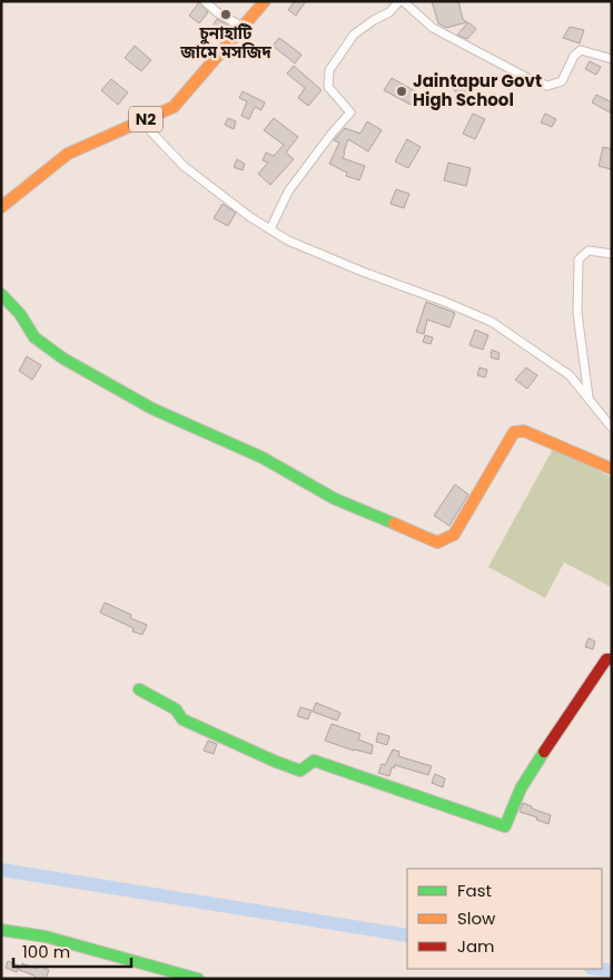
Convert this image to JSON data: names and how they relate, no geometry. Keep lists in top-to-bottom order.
{
  "streets": {
    "main road": ["N2"]
  },
  "places": ["চুনাহাটি জামে মসজিদ", "Jaintapur Govt High School"],
  "legend": ["Fast", "Slow", "Jam"],
  "scale_bar": "100 m"
}
